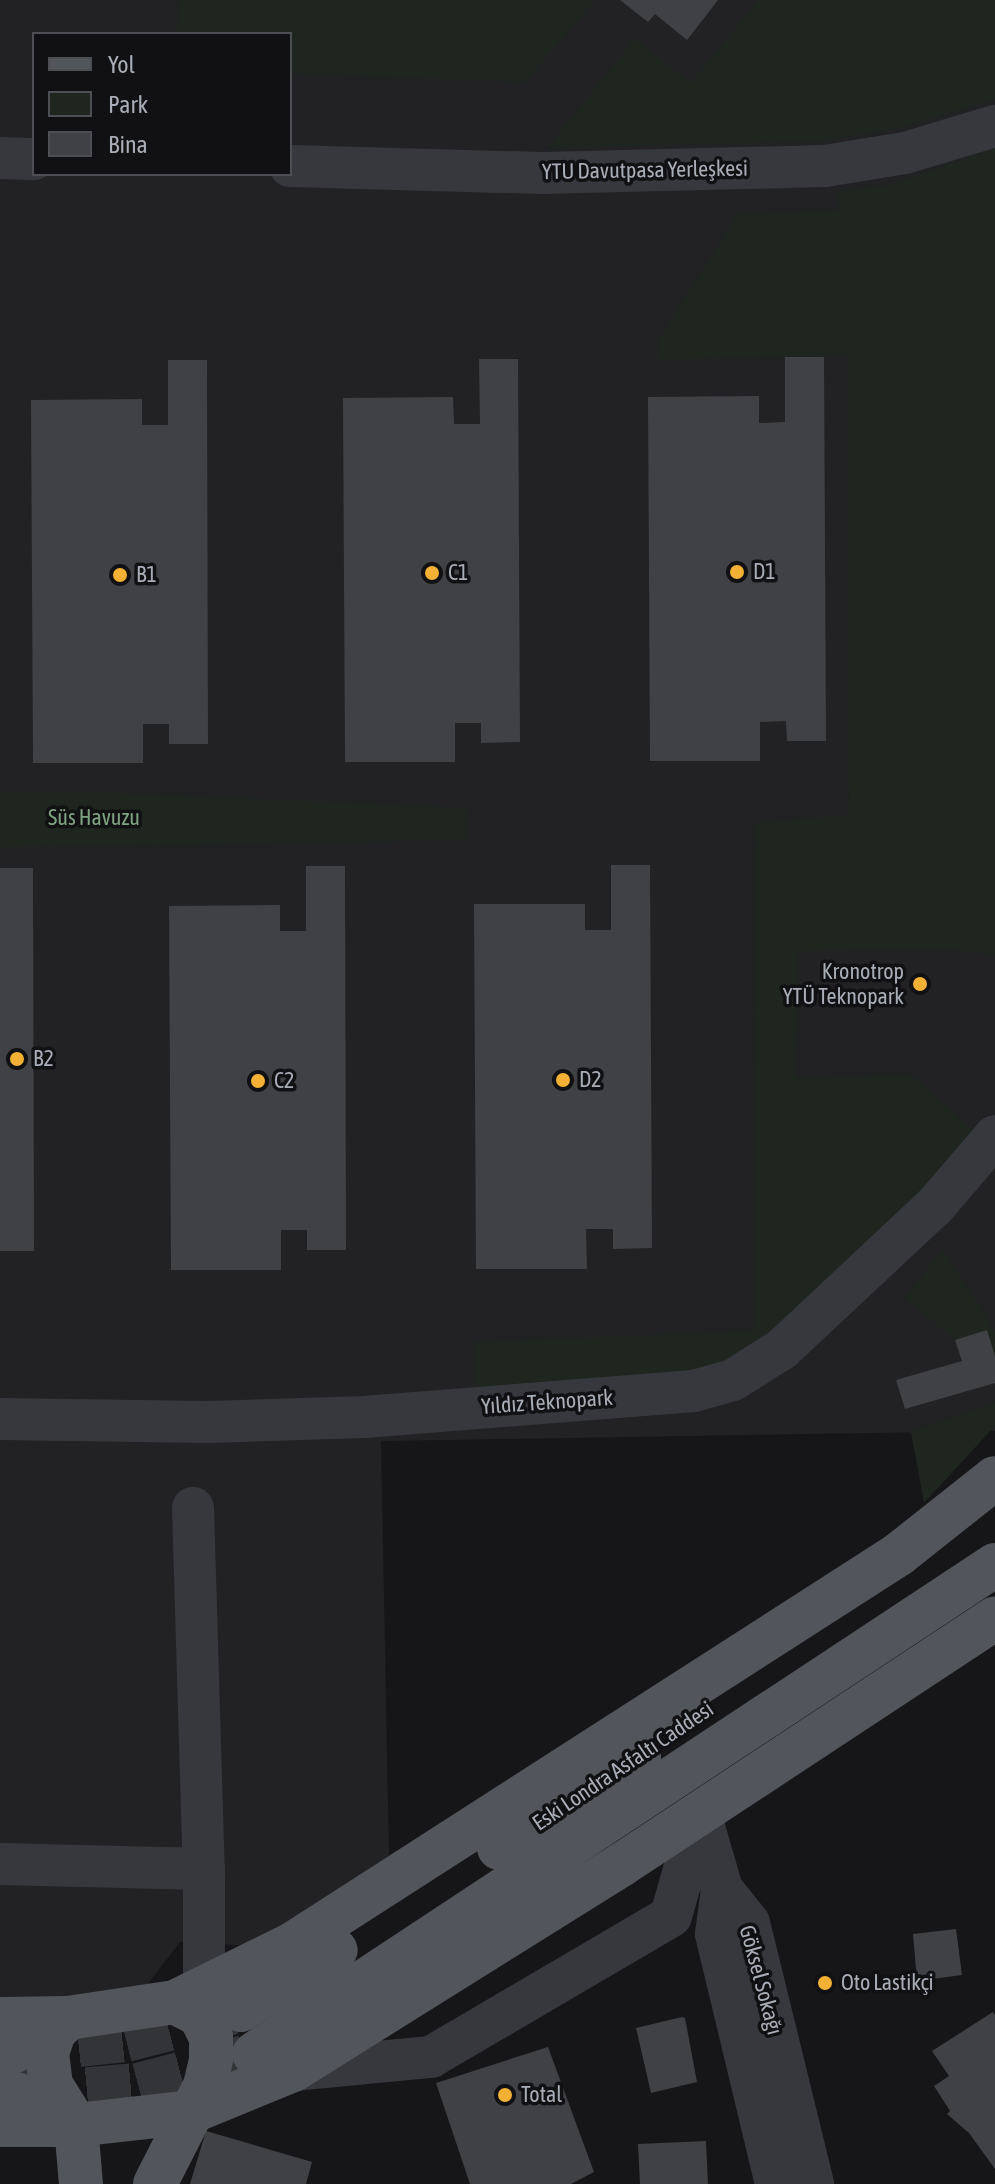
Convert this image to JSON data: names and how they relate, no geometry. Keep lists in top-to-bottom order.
{
  "streets": {
    "main road": ["Eski Londra Asfaltı Caddesi"],
    "street": ["YTU Davutpasa Yerleşkesi", "Yıldız Teknopark", "Göksel Sokağı"]
  },
  "parks": ["Süs Havuzu"],
  "places": [
    "D1",
    "C1",
    "B1",
    "Kronotrop YTÜ Teknopark",
    "B2",
    "D2",
    "C2",
    "Oto Lastikçi",
    "Total"
  ],
  "legend": ["Yol", "Park", "Bina"]
}
